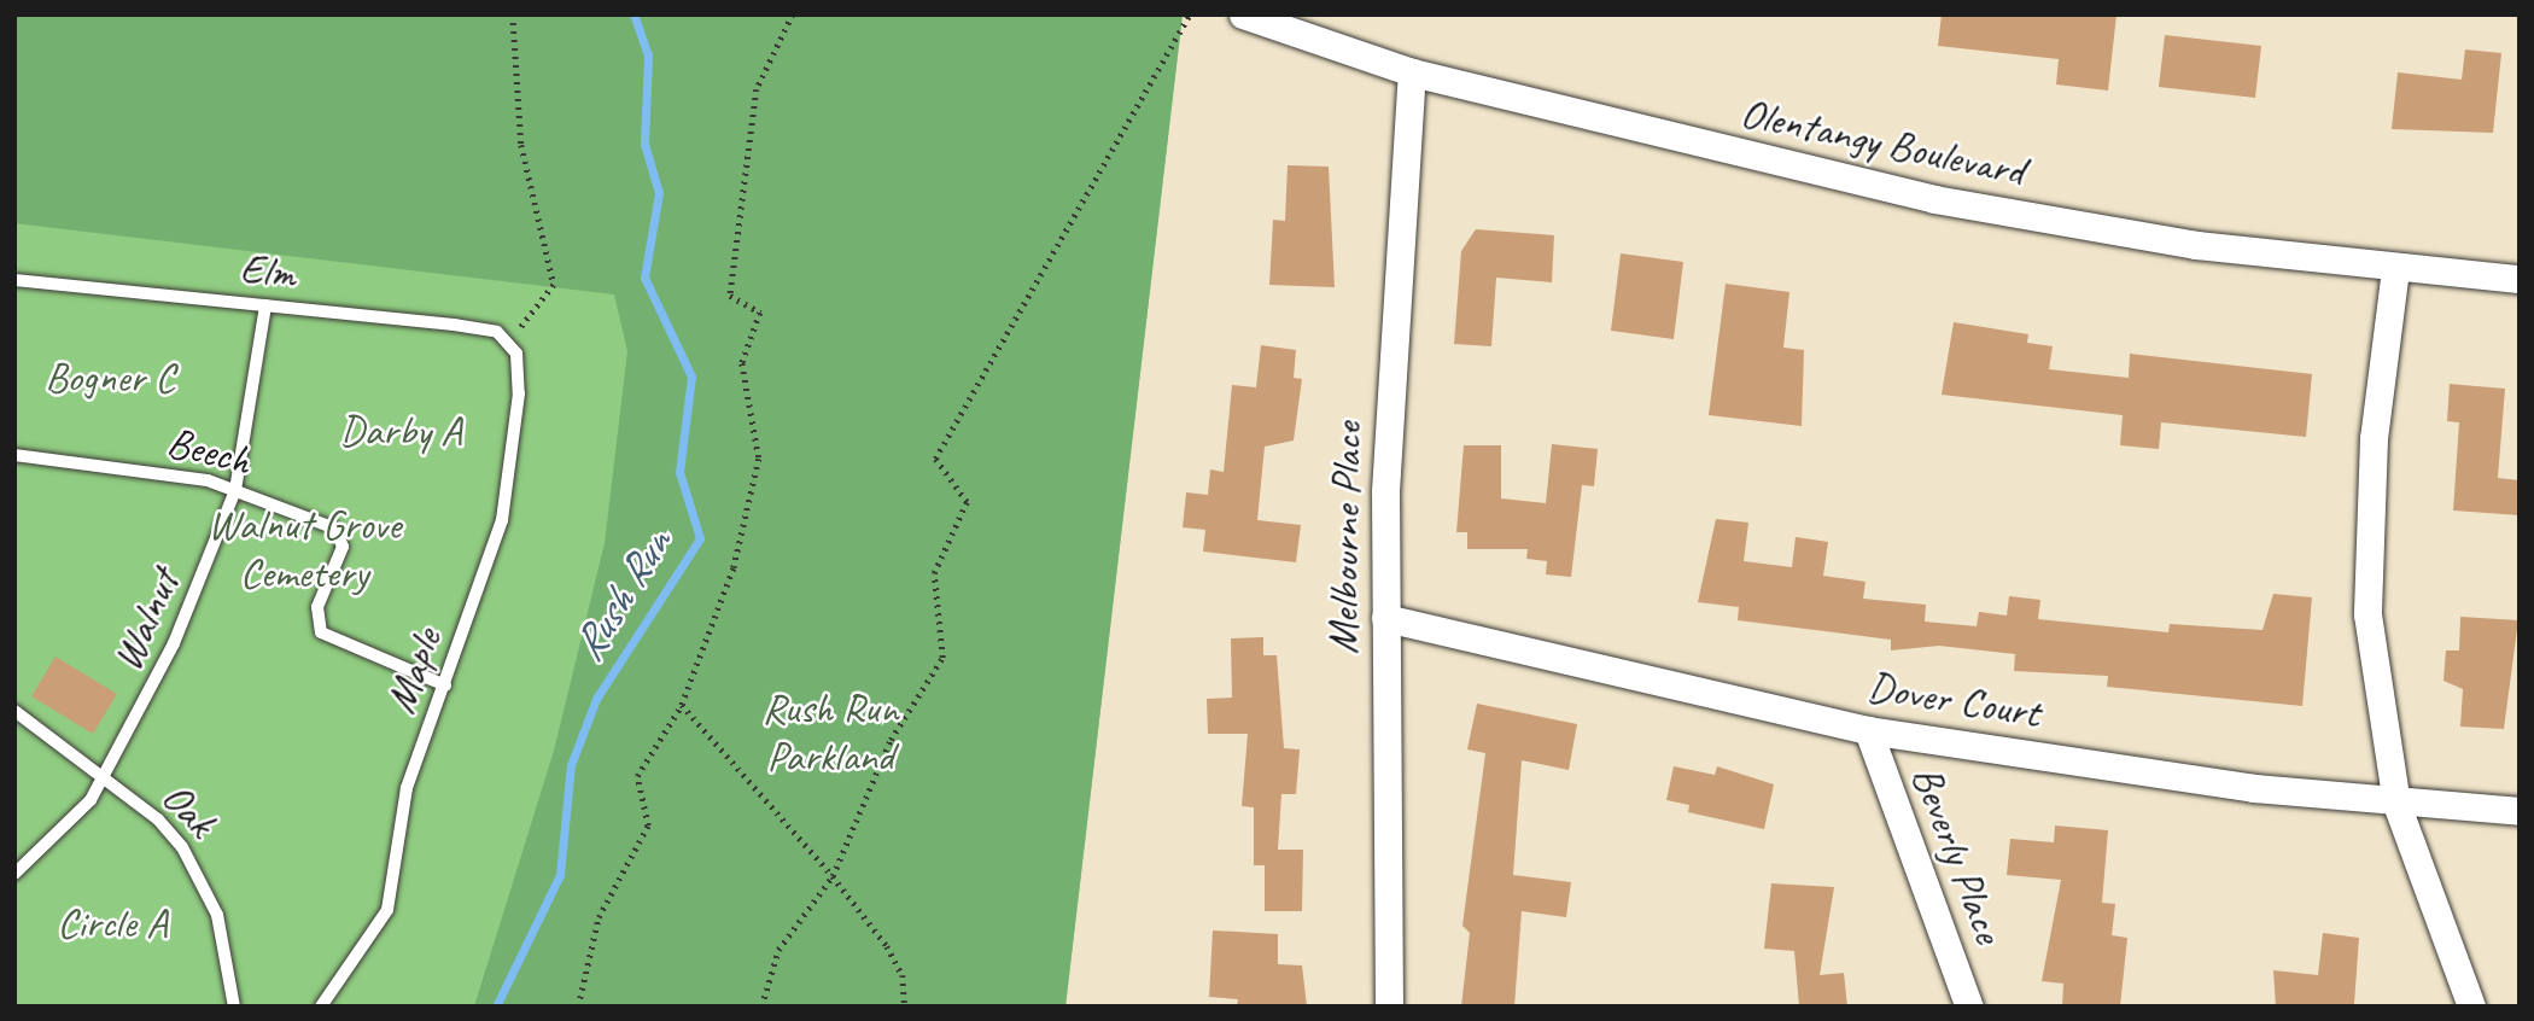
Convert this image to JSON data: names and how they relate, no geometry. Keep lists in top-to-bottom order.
{
  "streets": {
    "street": [
      "Olentangy Boulevard",
      "Melbourne Place",
      "Dover Court",
      "Beverly Place"
    ],
    "lane": [
      "Elm",
      "Beech",
      "Walnut",
      "Maple",
      "Oak"
    ]
  },
  "crossings": [
    ["Olentangy Boulevard", "Melbourne Place"],
    ["Elm", "Walnut"],
    ["Elm", "Maple"],
    ["Beech", "Walnut"],
    ["Beech", "Maple"],
    ["Melbourne Place", "Dover Court"],
    ["Walnut", "Oak"],
    ["Dover Court", "Beverly Place"]
  ],
  "water": ["Rush Run"],
  "parks": [
    "Bogner C",
    "Darby A",
    "Walnut Grove Cemetery",
    "Rush Run Parkland",
    "Circle A"
  ]
}
